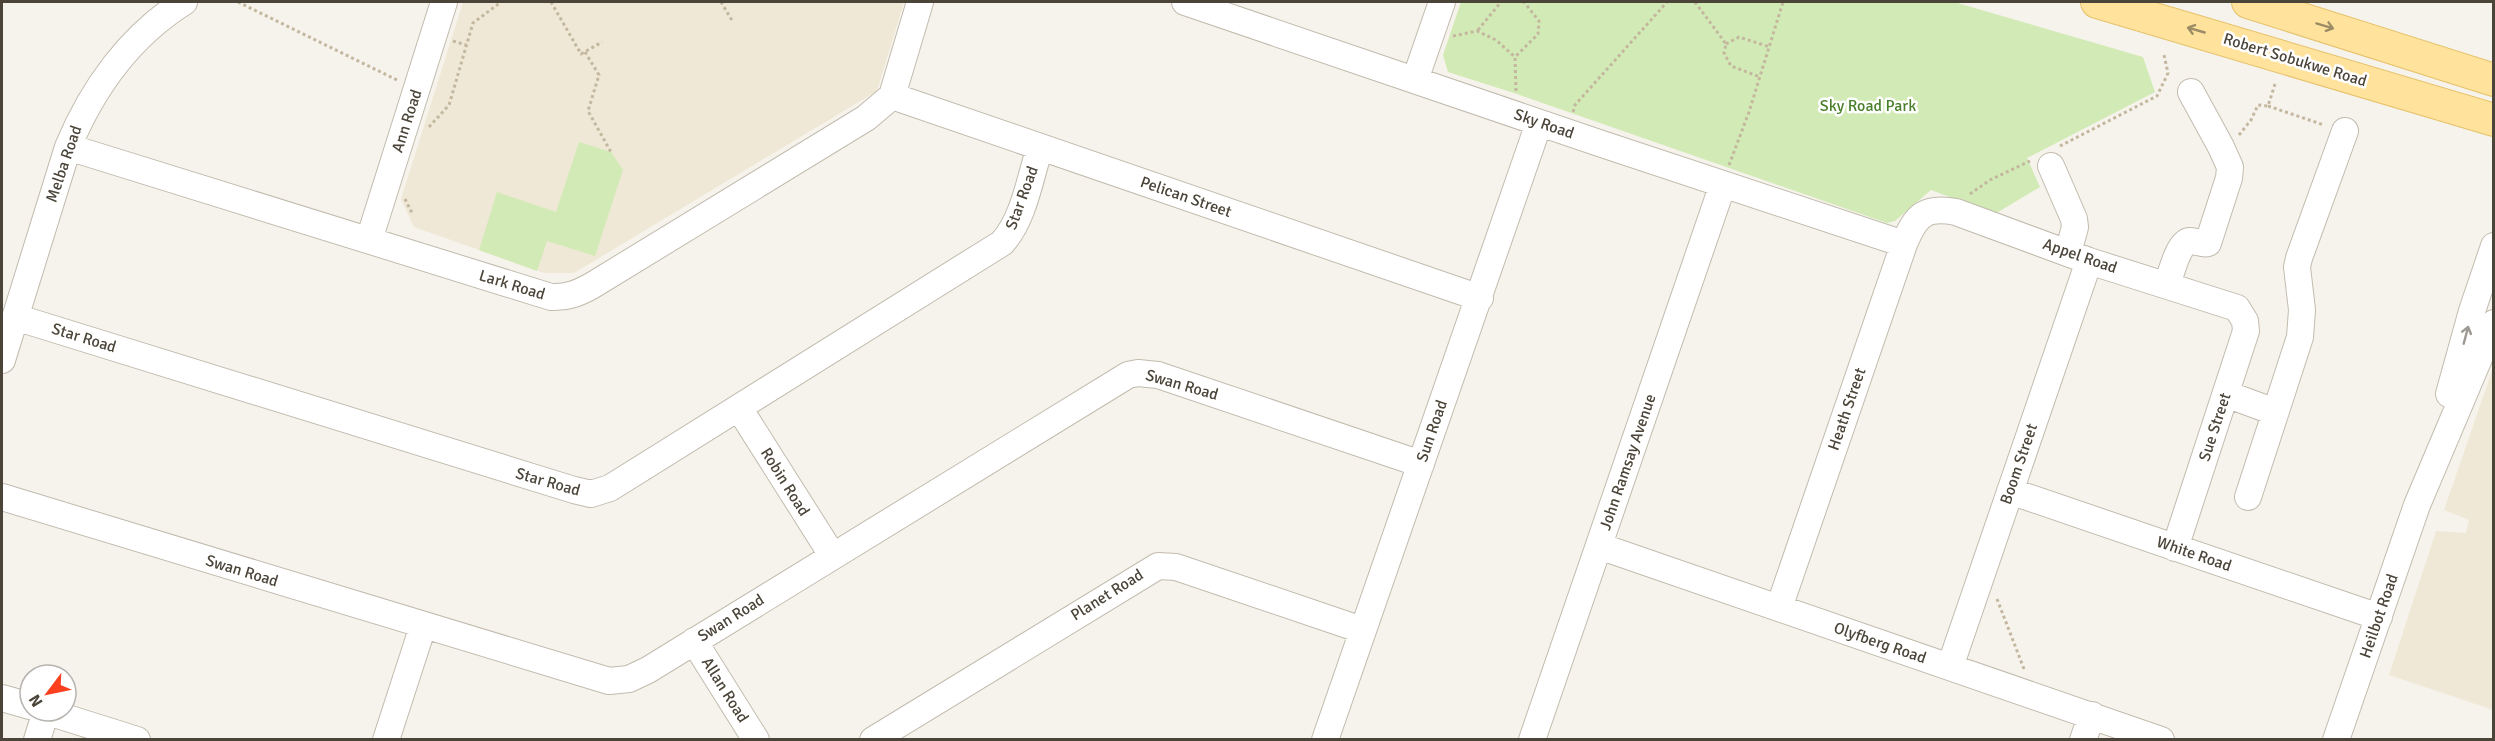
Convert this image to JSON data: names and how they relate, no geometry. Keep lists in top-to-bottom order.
{
  "streets": {
    "main road": ["Robert Sobukwe Road"],
    "street": [
      "Ann Road",
      "Sky Road",
      "Melba Road",
      "Pelican Street",
      "Star Road",
      "Appel Road",
      "Lark Road",
      "Swan Road",
      "Heath Street",
      "Sue Street",
      "Sun Road",
      "John Ramsay Avenue",
      "Boom Street",
      "Robin Road",
      "White Road",
      "Planet Road",
      "Heilbot Road",
      "Olyfberg Road",
      "Allan Road"
    ]
  },
  "crossings": [
    ["Ann Road", "Lark Road"],
    ["Sky Road", "Heath Street"],
    ["Sky Road", "Sun Road"],
    ["Sky Road", "John Ramsay Avenue"],
    ["Melba Road", "Star Road"],
    ["Melba Road", "Lark Road"],
    ["Pelican Street", "Star Road"],
    ["Pelican Street", "Lark Road"],
    ["Pelican Street", "Sun Road"],
    ["Star Road", "Robin Road"],
    ["Appel Road", "Heath Street"],
    ["Appel Road", "Sue Street"],
    ["Appel Road", "Boom Street"],
    ["Swan Road", "Sun Road"],
    ["Swan Road", "Robin Road"],
    ["Swan Road", "Allan Road"],
    ["Heath Street", "Olyfberg Road"],
    ["Sue Street", "White Road"],
    ["Sun Road", "Planet Road"],
    ["John Ramsay Avenue", "Olyfberg Road"],
    ["Boom Street", "White Road"],
    ["Boom Street", "Olyfberg Road"],
    ["White Road", "Heilbot Road"]
  ],
  "parks": ["Sky Road Park"],
  "north": "bottom left"
}
